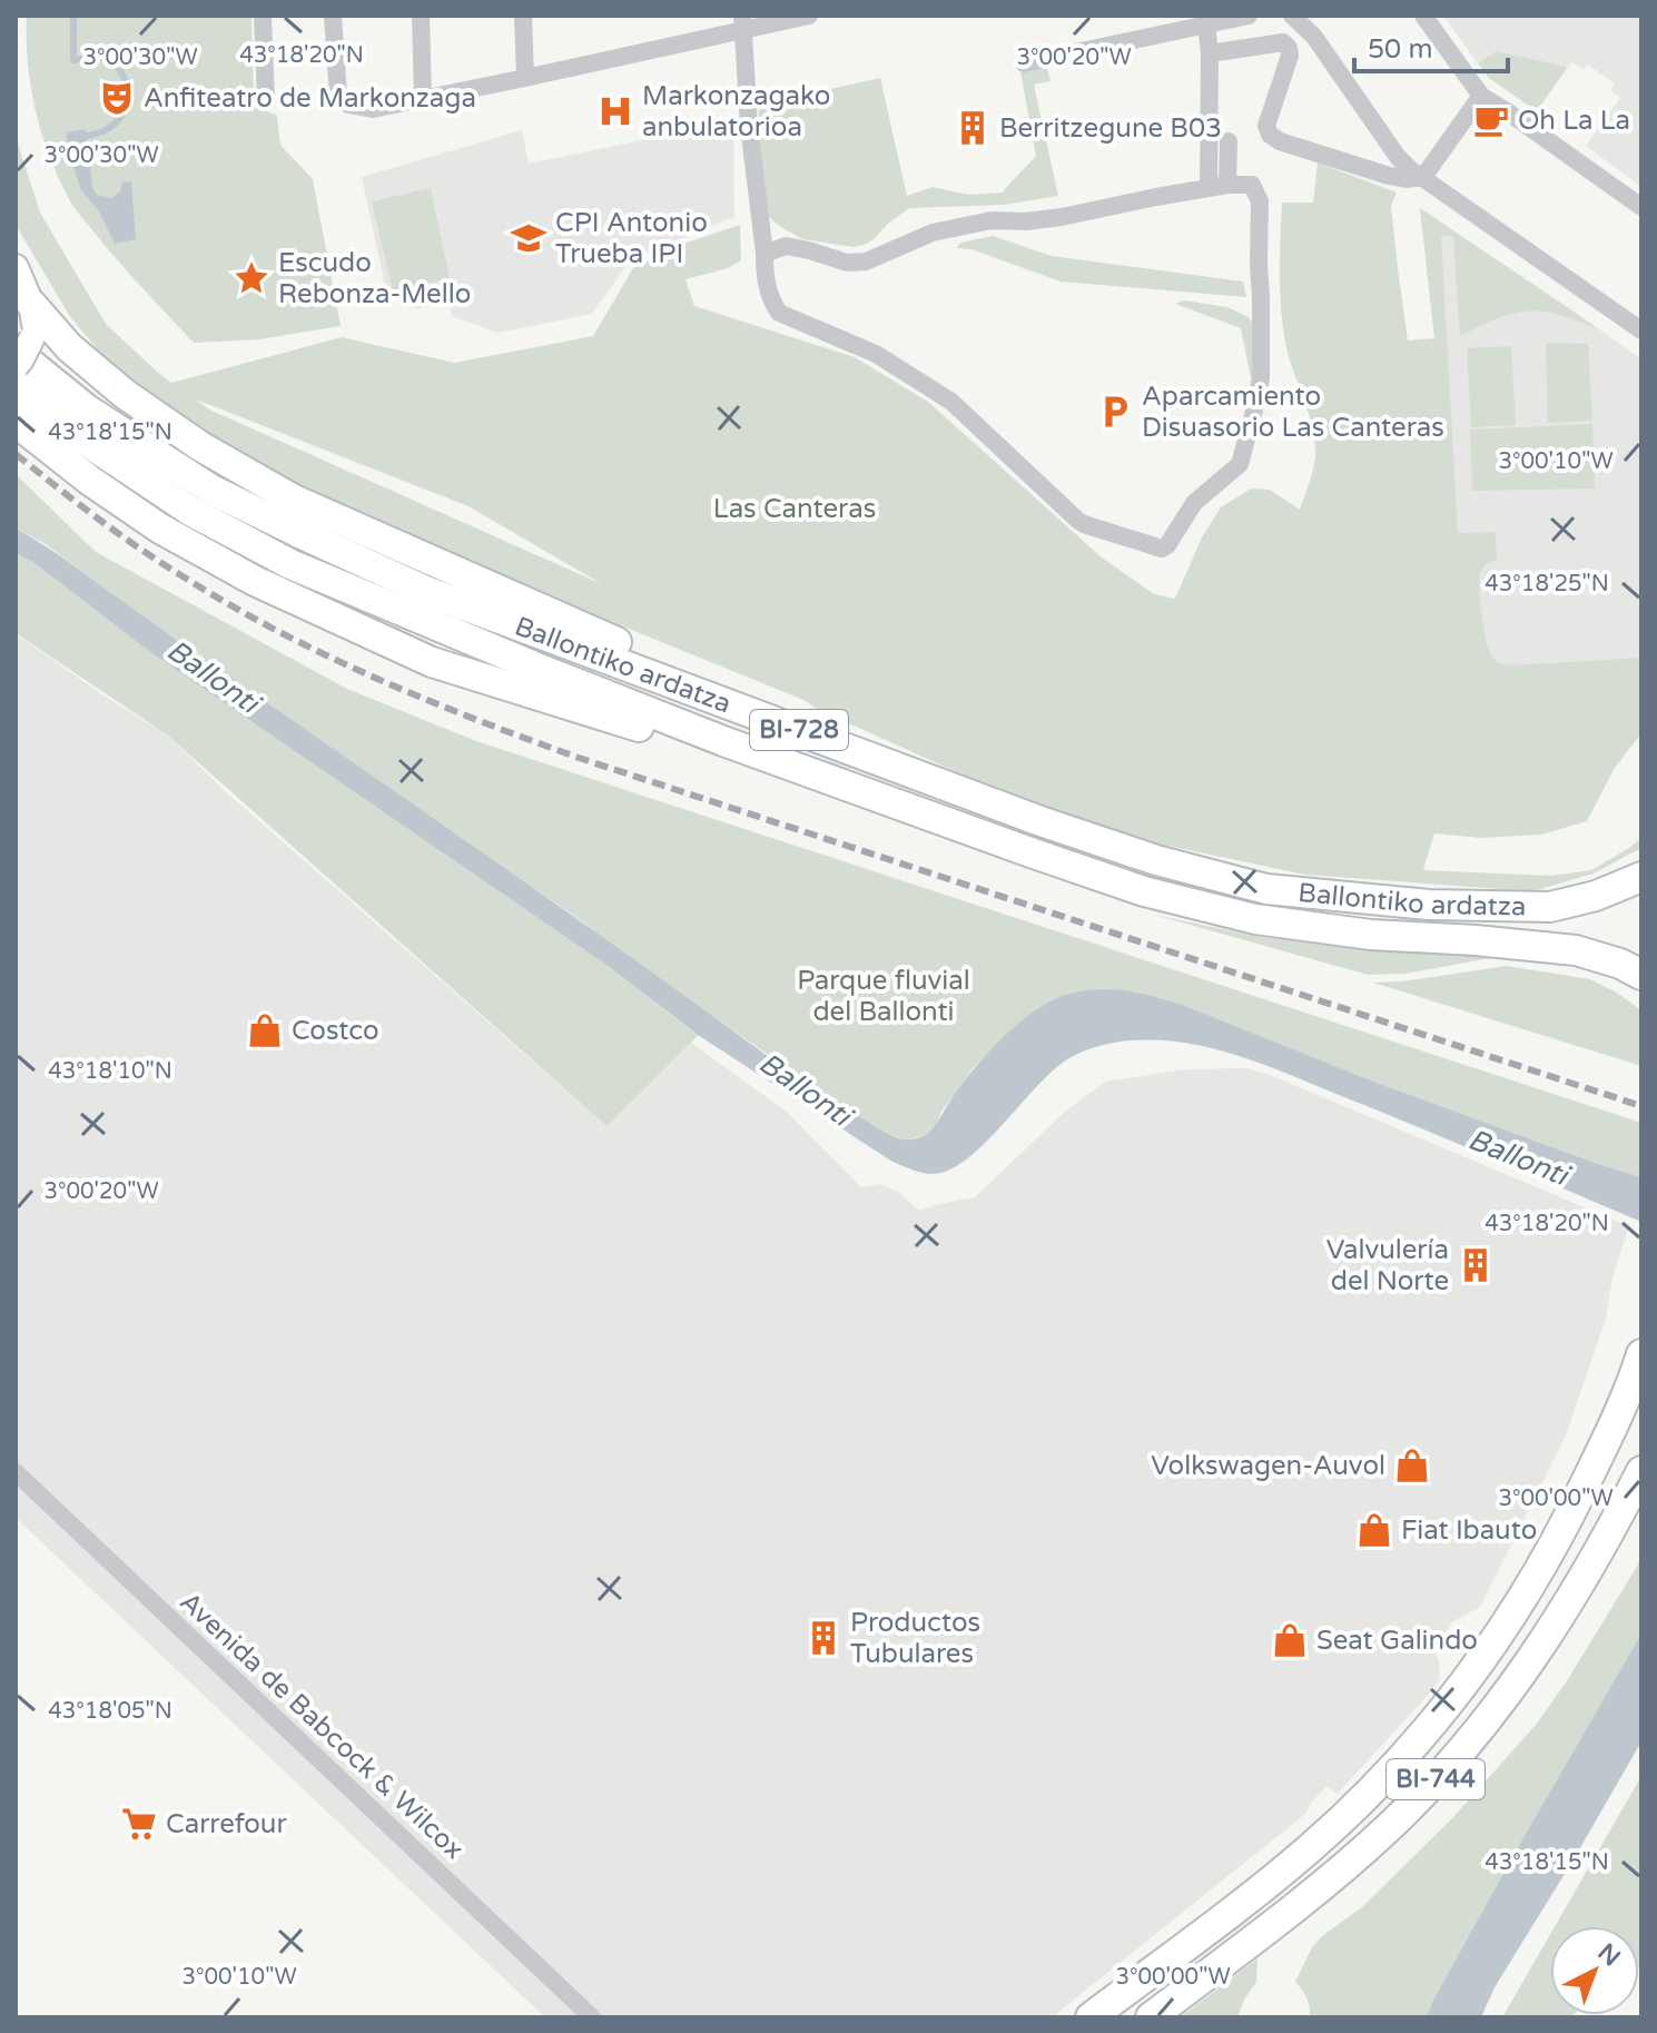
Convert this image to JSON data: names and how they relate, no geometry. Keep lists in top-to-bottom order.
{
  "streets": {
    "main road": ["Ballontiko ardatza", "BI-728", "BI-744"],
    "street": ["Avenida de Babcock & Wilcox"]
  },
  "water": ["Ballonti"],
  "parks": ["Las Canteras", "Parque fluvial del Ballonti"],
  "places": {
    "theatre": ["Anfiteatro de Markonzaga"],
    "hospital": ["Markonzagako anbulatorioa"],
    "cafe": ["Oh La La"],
    "building": ["Berritzegune B03", "Valvulería del Norte", "Productos Tubulares"],
    "school or university": ["CPI Antonio Trueba IPI"],
    "place": ["Escudo Rebonza-Mello"],
    "parking": ["Aparcamiento Disuasorio Las Canteras"],
    "shop": [
      "Costco",
      "Volkswagen-Auvol",
      "Fiat Ibauto",
      "Seat Galindo"
    ],
    "supermarket": ["Carrefour"]
  },
  "scale_bar": "50 m",
  "north": "top right",
  "coordinates": [
    "43°18'20\"N",
    "3°00'30\"W",
    "3°00'20\"W",
    "43°18'15\"N",
    "3°00'10\"W",
    "43°18'25\"N",
    "43°18'10\"N",
    "3°00'00\"W",
    "43°18'05\"N"
  ]
}
